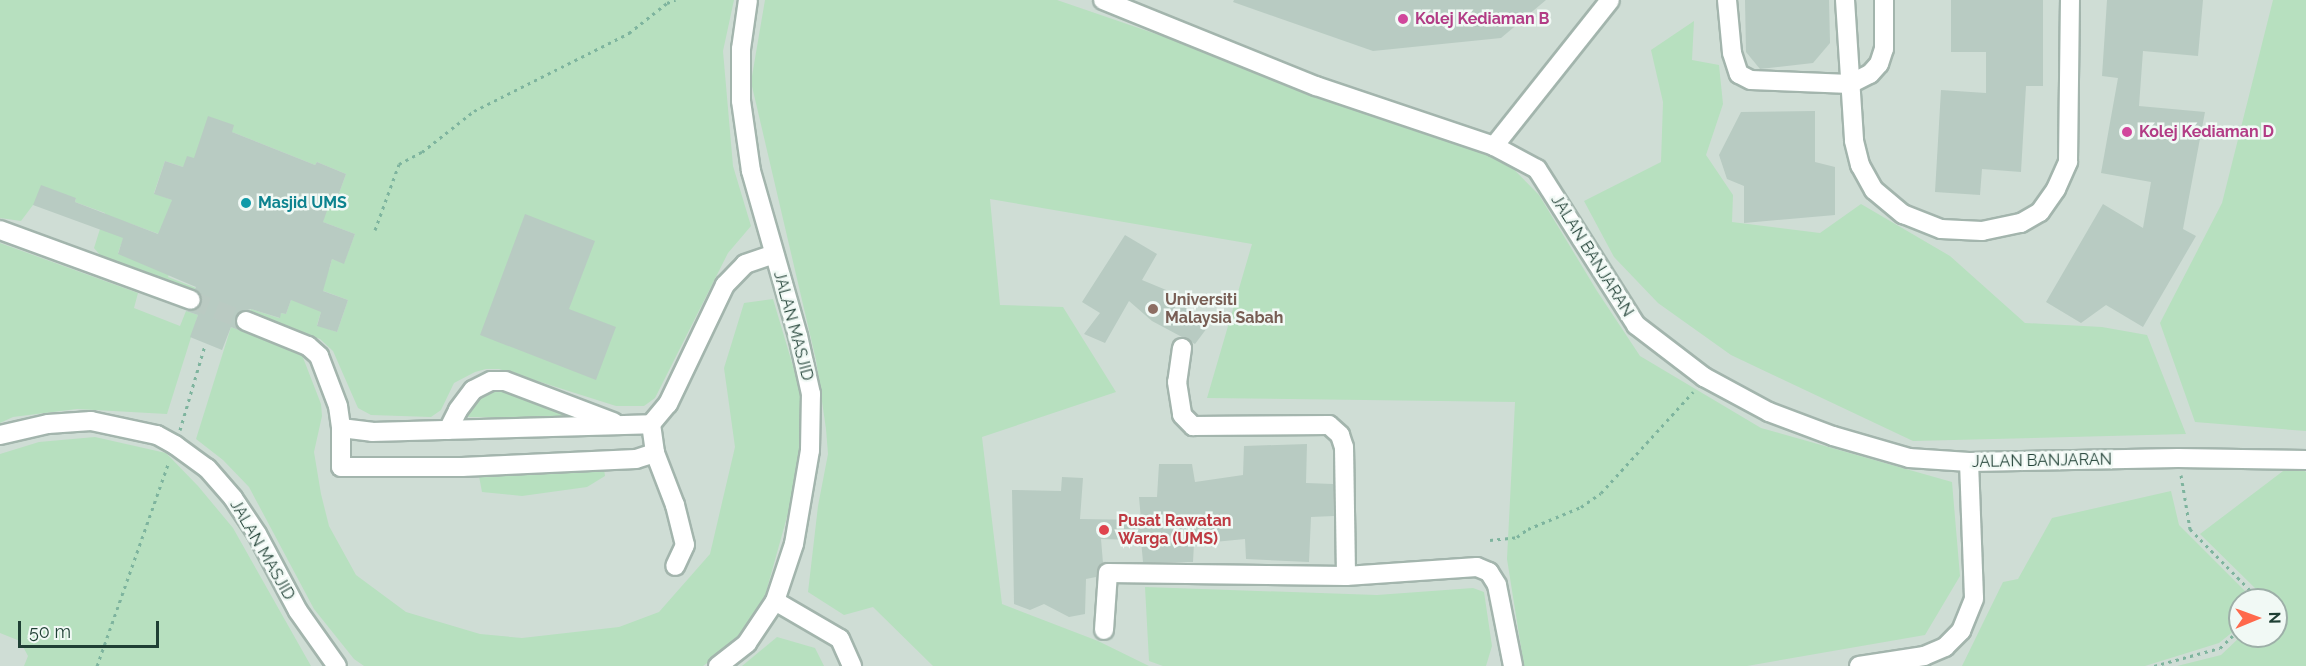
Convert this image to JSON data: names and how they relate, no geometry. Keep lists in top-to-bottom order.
{
  "streets": {
    "street": ["JALAN BANJARAN", "JALAN MASJID"]
  },
  "places": [
    "Kolej Kediaman B",
    "Kolej Kediaman D",
    "Masjid UMS",
    "Universiti Malaysia Sabah",
    "Pusat Rawatan Warga (UMS)"
  ],
  "scale_bar": "50 m",
  "north": "right"
}
